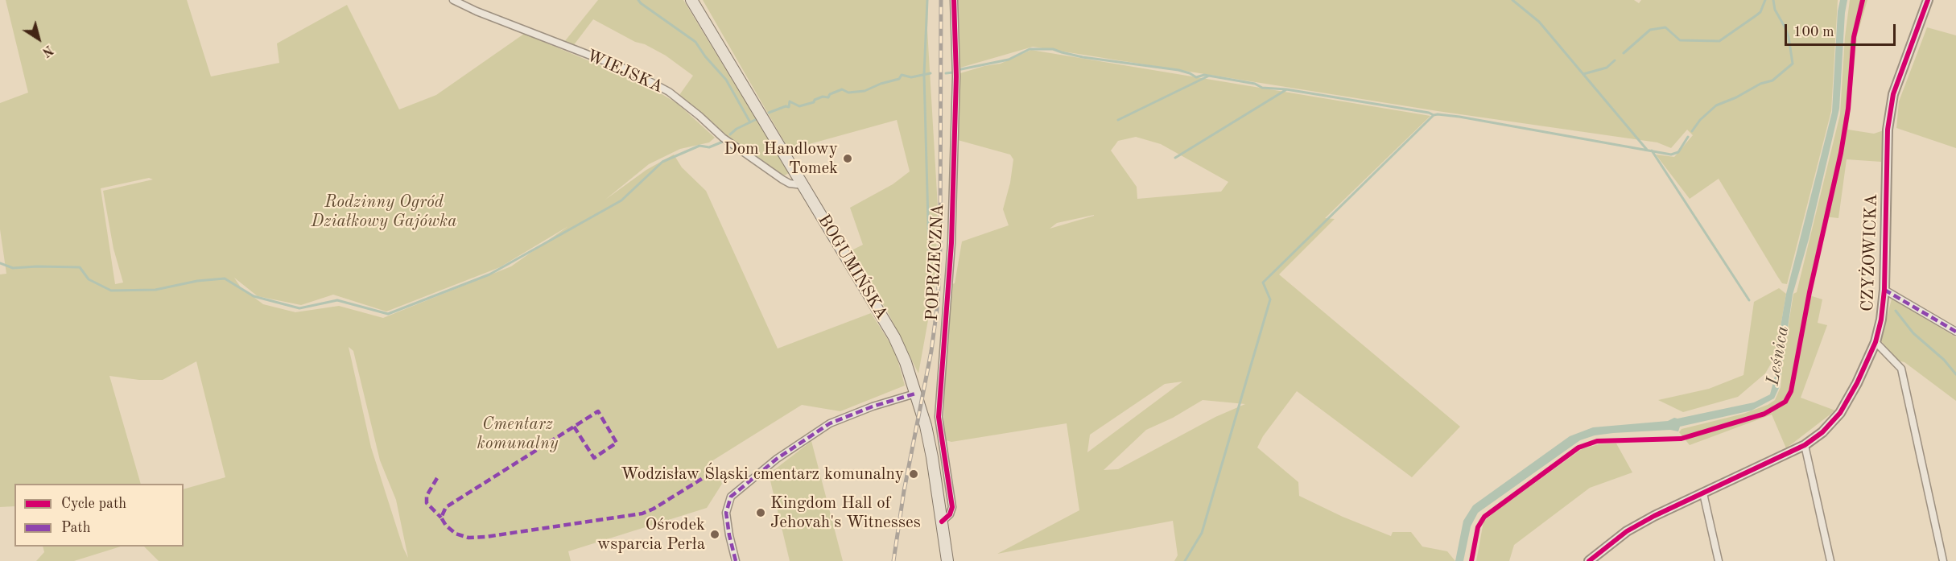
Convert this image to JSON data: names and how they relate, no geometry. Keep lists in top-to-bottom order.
{
  "streets": {
    "main road": ["BOGUMIŃSKA"],
    "street": ["WIEJSKA", "CZYŻOWICKA", "POPRZECZNA"]
  },
  "crossings": [
    ["WIEJSKA", "BOGUMIŃSKA"],
    ["POPRZECZNA", "BOGUMIŃSKA"]
  ],
  "water": ["Leśnica"],
  "parks": ["Rodzinny Ogród Działkowy Gajówka", "Cmentarz komunalny"],
  "places": [
    "Dom Handlowy Tomek",
    "Wodzisław Śląski cmentarz komunalny",
    "Kingdom Hall of Jehovah's Witnesses",
    "Ośrodek wsparcia Perła"
  ],
  "legend": ["Cycle path", "Path"],
  "scale_bar": "100 m",
  "north": "bottom right"
}
